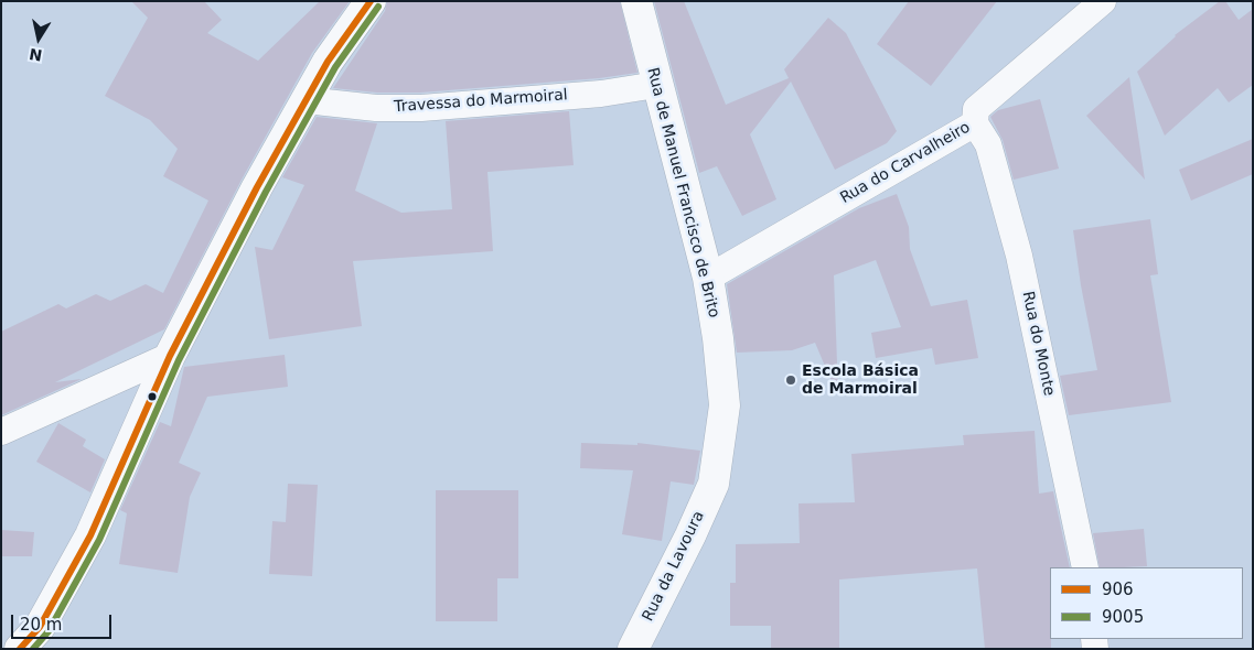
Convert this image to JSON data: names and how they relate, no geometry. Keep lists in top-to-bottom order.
{
  "streets": {
    "street": [
      "Travessa do Marmoiral",
      "Rua do Carvalheiro",
      "Rua de Manuel Francisco de Brito",
      "Rua do Monte",
      "Rua da Lavoura"
    ]
  },
  "crossings": [
    ["Travessa do Marmoiral", "Rua de Manuel Francisco de Brito"],
    ["Rua do Carvalheiro", "Rua de Manuel Francisco de Brito"],
    ["Rua do Carvalheiro", "Rua do Monte"],
    ["Rua de Manuel Francisco de Brito", "Rua da Lavoura"]
  ],
  "places": ["Escola Básica de Marmoiral"],
  "lines": ["transit line 906", "transit line 9005"],
  "legend": ["906", "9005"],
  "scale_bar": "20 m",
  "north": "bottom"
}
